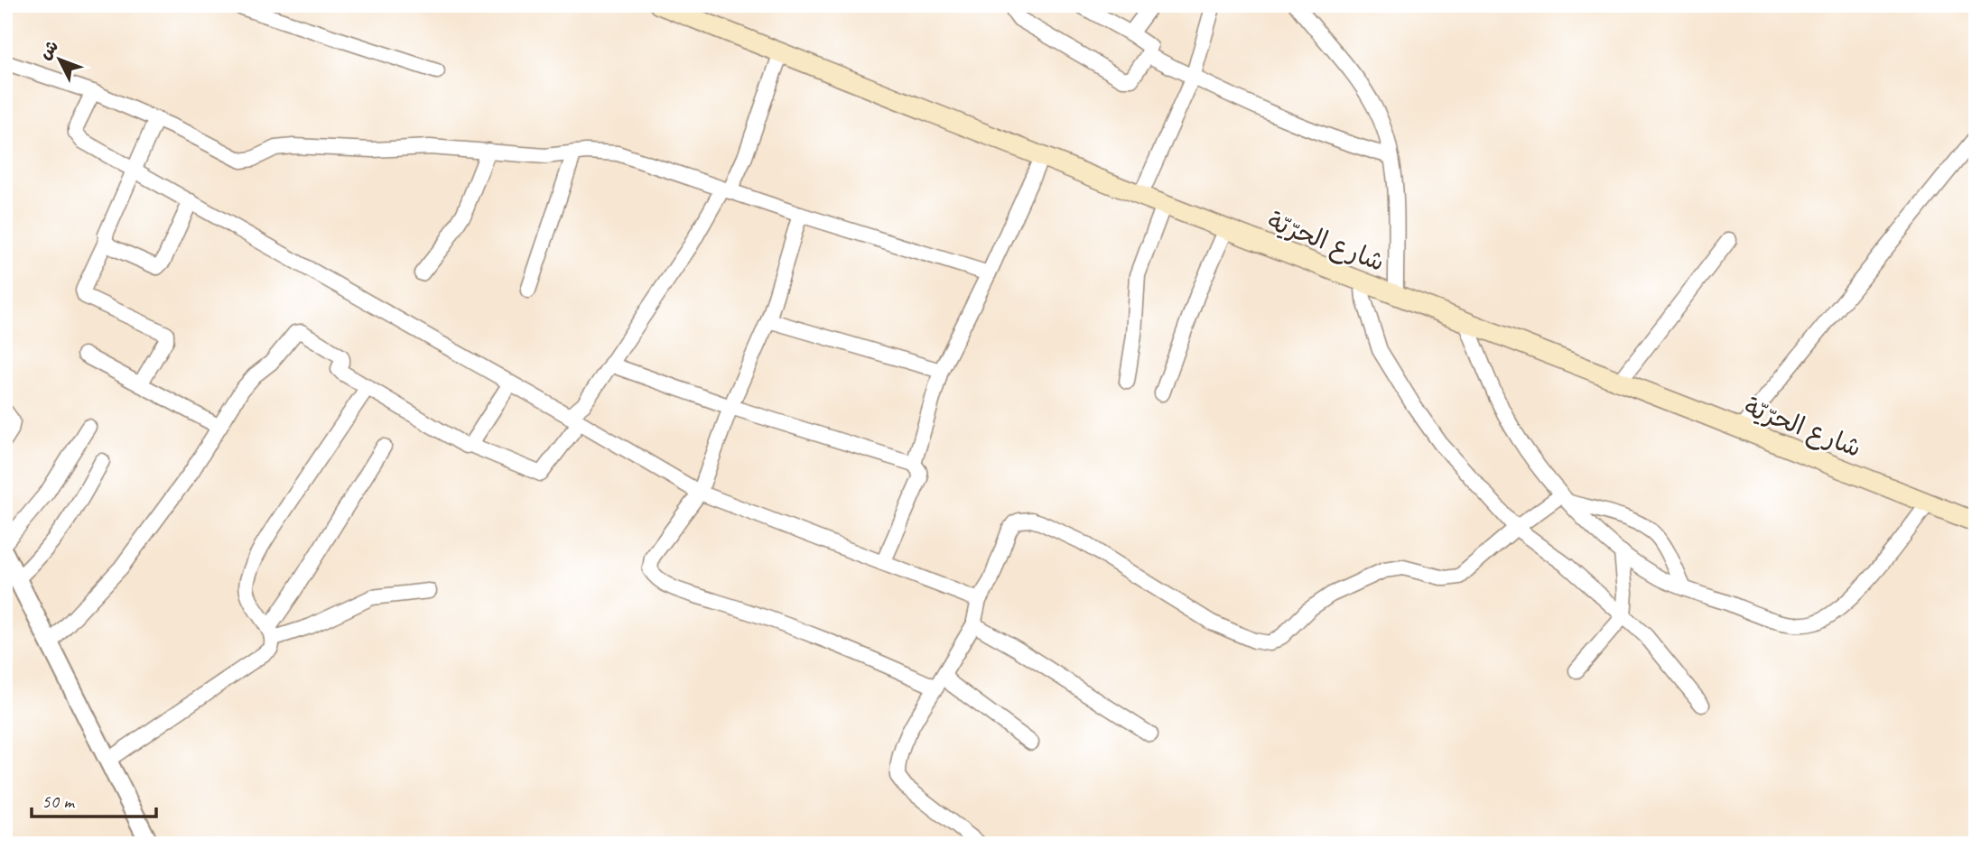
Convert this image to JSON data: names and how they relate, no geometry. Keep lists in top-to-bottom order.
{
  "streets": {
    "main road": ["شارع الحرّيّة"]
  },
  "scale_bar": "50 m",
  "north": "top left"
}
